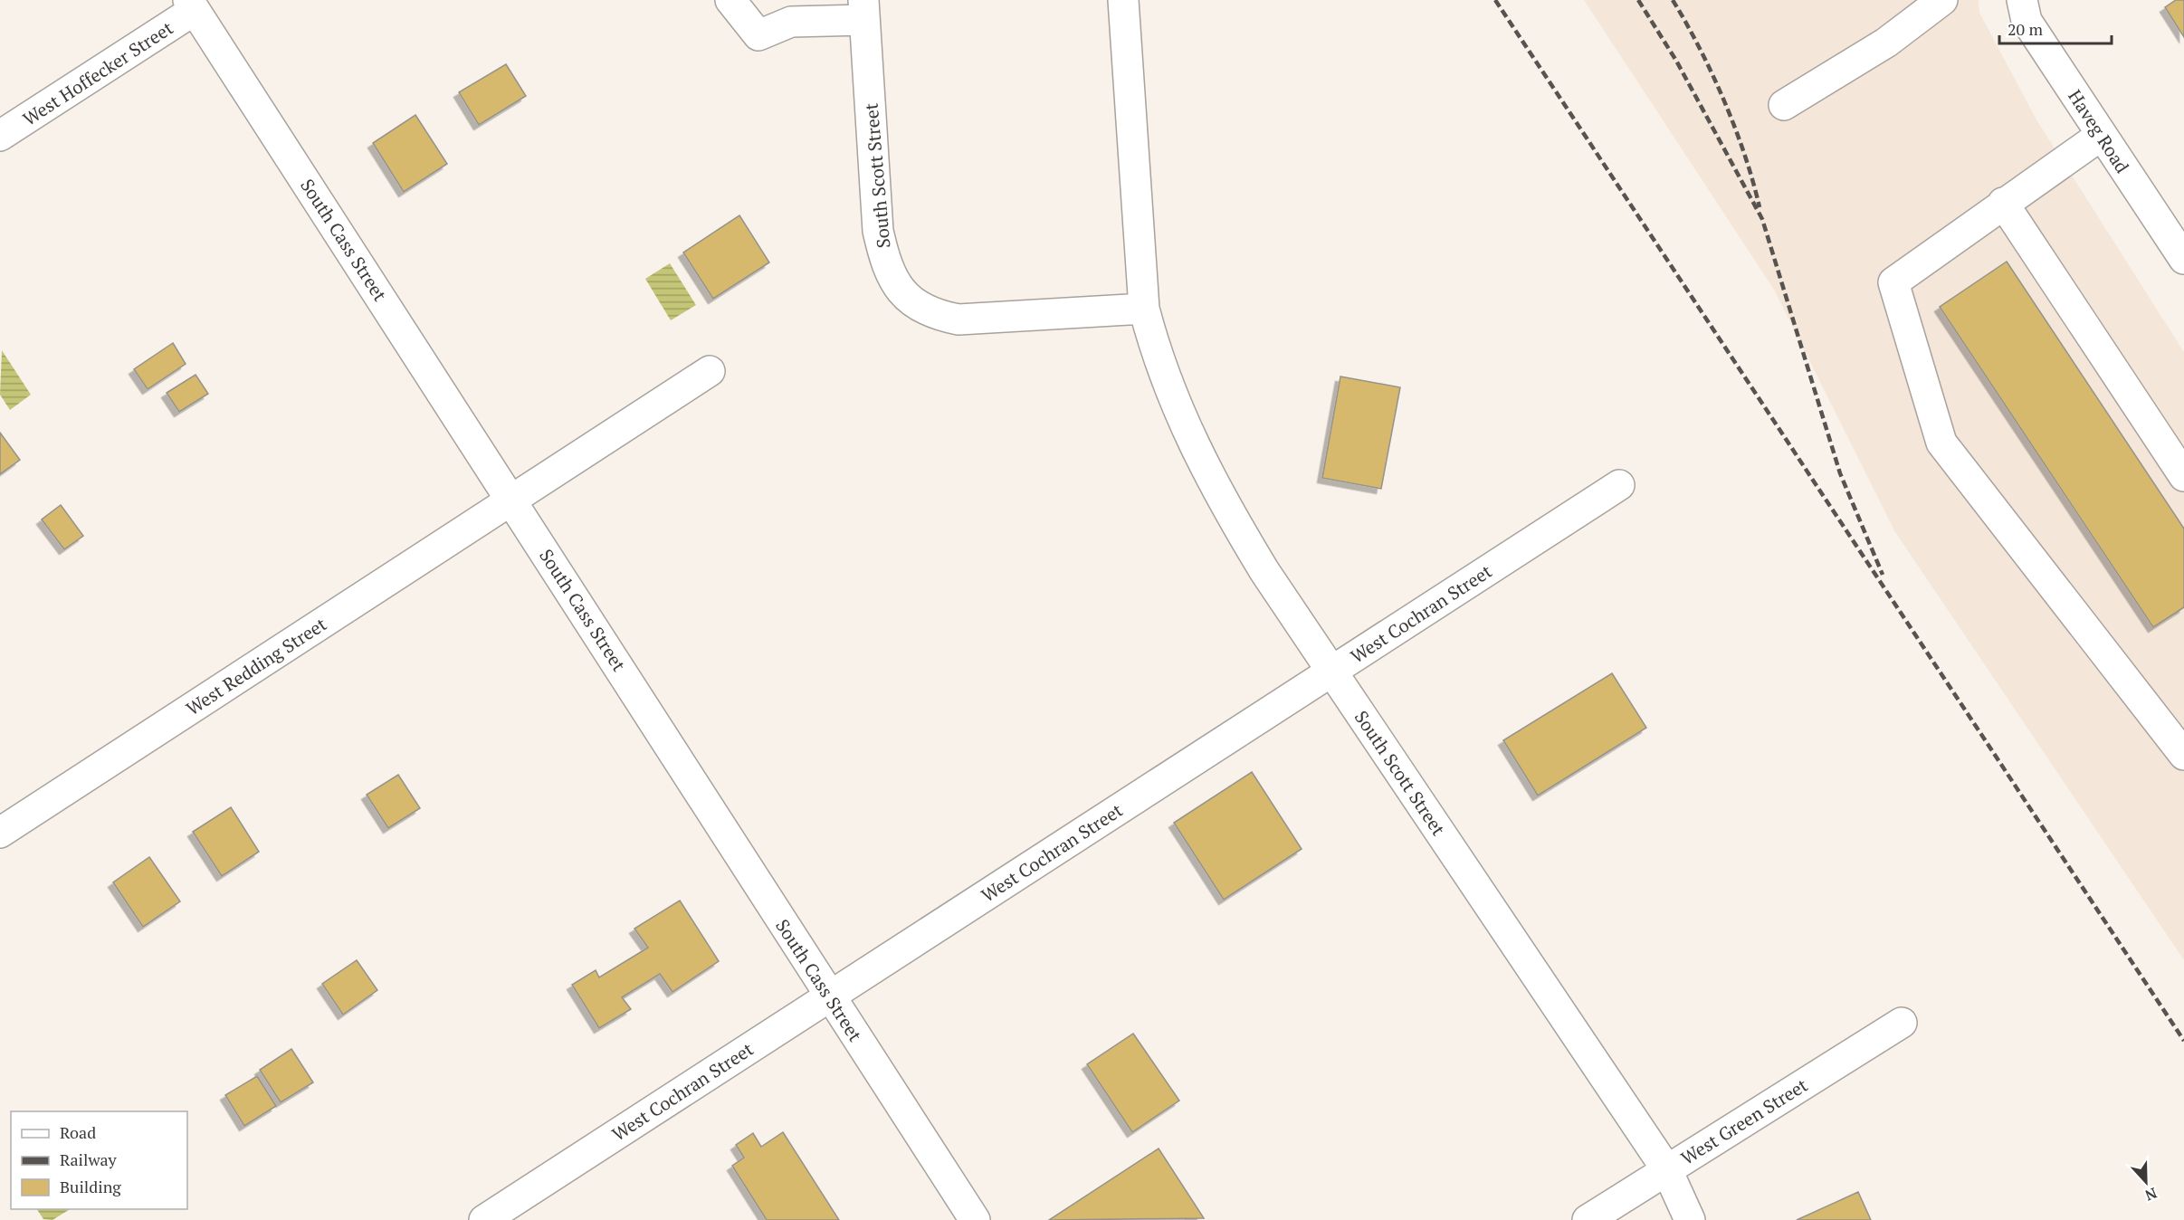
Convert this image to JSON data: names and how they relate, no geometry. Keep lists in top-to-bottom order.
{
  "streets": {
    "street": [
      "West Hoffecker Street",
      "Haveg Road",
      "South Scott Street",
      "South Cass Street",
      "West Cochran Street",
      "West Redding Street",
      "West Green Street"
    ]
  },
  "crossings": [
    ["West Hoffecker Street", "South Cass Street"],
    ["South Scott Street", "West Cochran Street"],
    ["South Scott Street", "West Green Street"],
    ["South Cass Street", "West Cochran Street"],
    ["South Cass Street", "West Redding Street"]
  ],
  "legend": ["Road", "Railway", "Building"],
  "scale_bar": "20 m",
  "north": "bottom"
}
